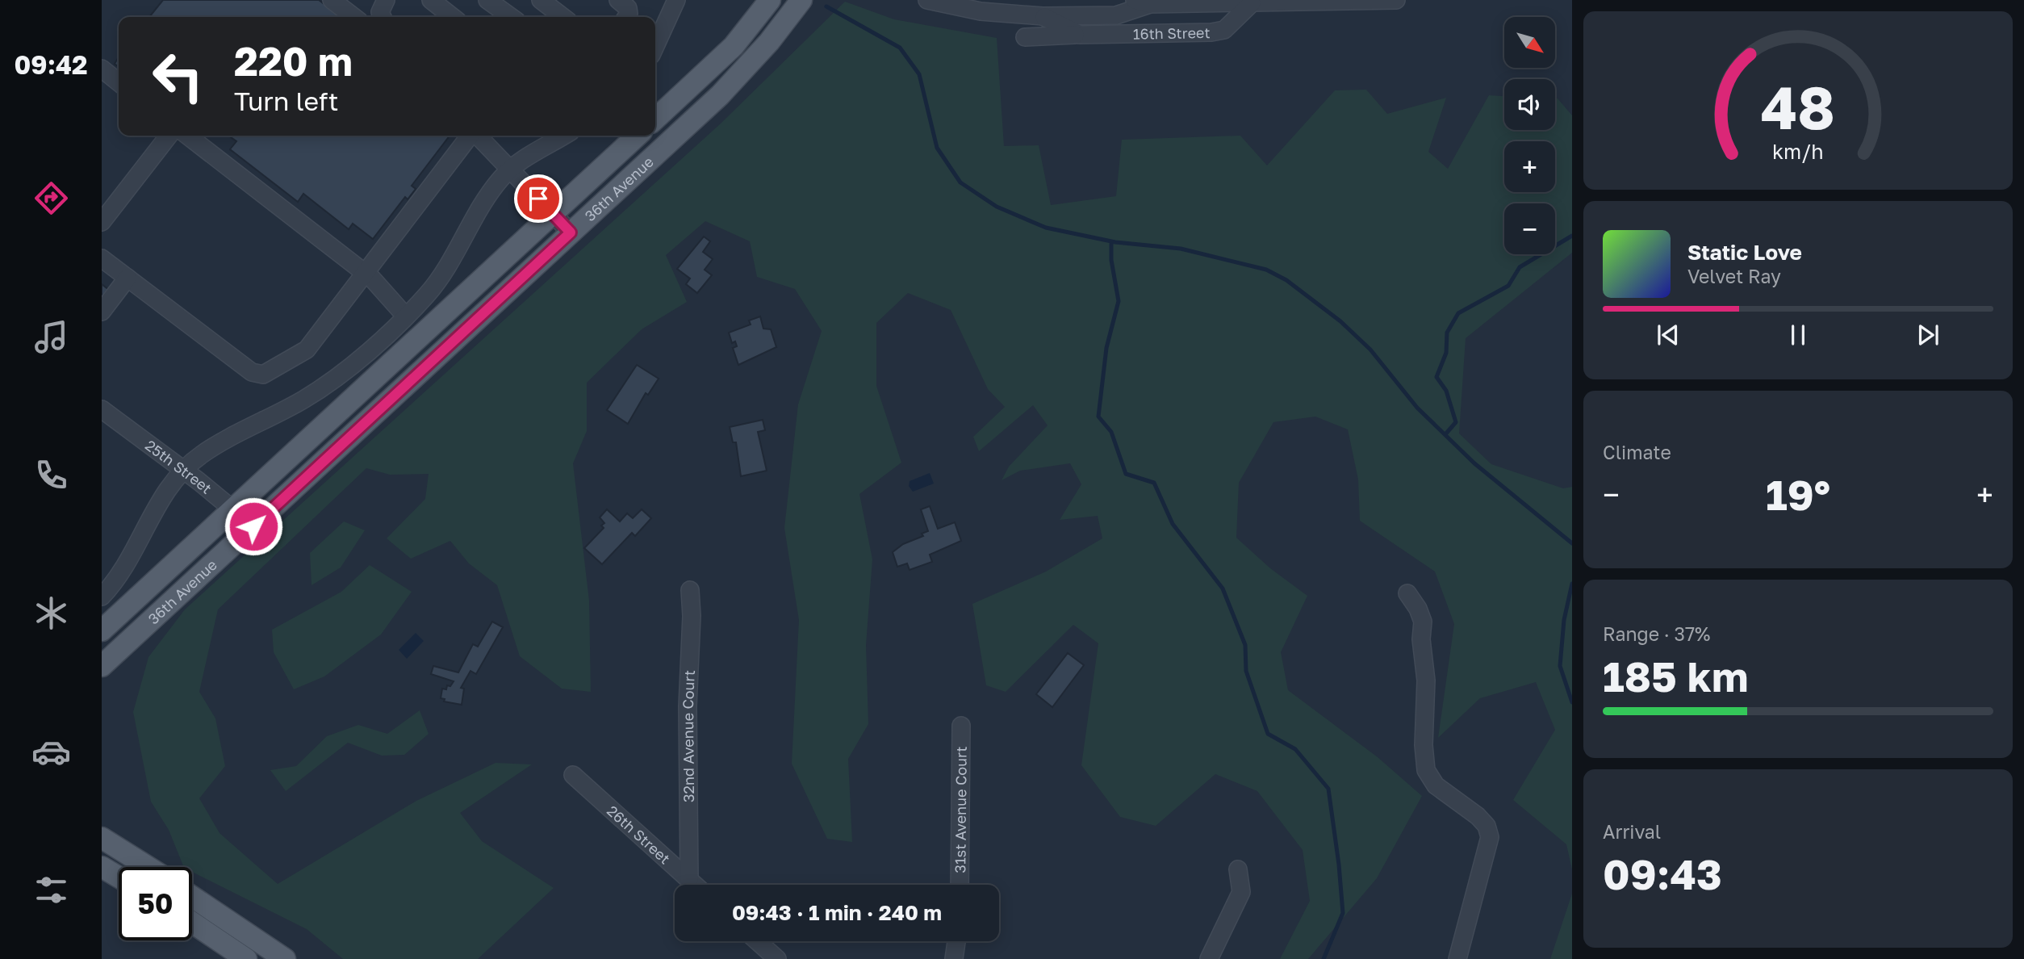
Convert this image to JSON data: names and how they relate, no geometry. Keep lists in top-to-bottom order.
{
  "streets": {
    "main road": ["36th Avenue"],
    "street": [
      "16th Street",
      "25th Street",
      "32nd Avenue Court",
      "31st Avenue Court",
      "26th Street"
    ]
  },
  "crossings": [
    ["36th Avenue", "25th Street"],
    ["32nd Avenue Court", "26th Street"]
  ],
  "north": "bottom right",
  "page": {
    "tabs": "09:42",
    "map_buttons": ["+", "−"],
    "turn": ["220 m", "Turn left"],
    "song": ["Static Love", "Velvet Ray"],
    "tile": [
      "Climate",
      ["Range · 37%", "185 km"],
      ["Arrival", "09:43"]
    ],
    "heat": ["−", "19°", "+"],
    "limit": "50",
    "trip": "09:43 · 1 min · 240 m",
    "gauge": ["48", "km/h"]
  }
}
